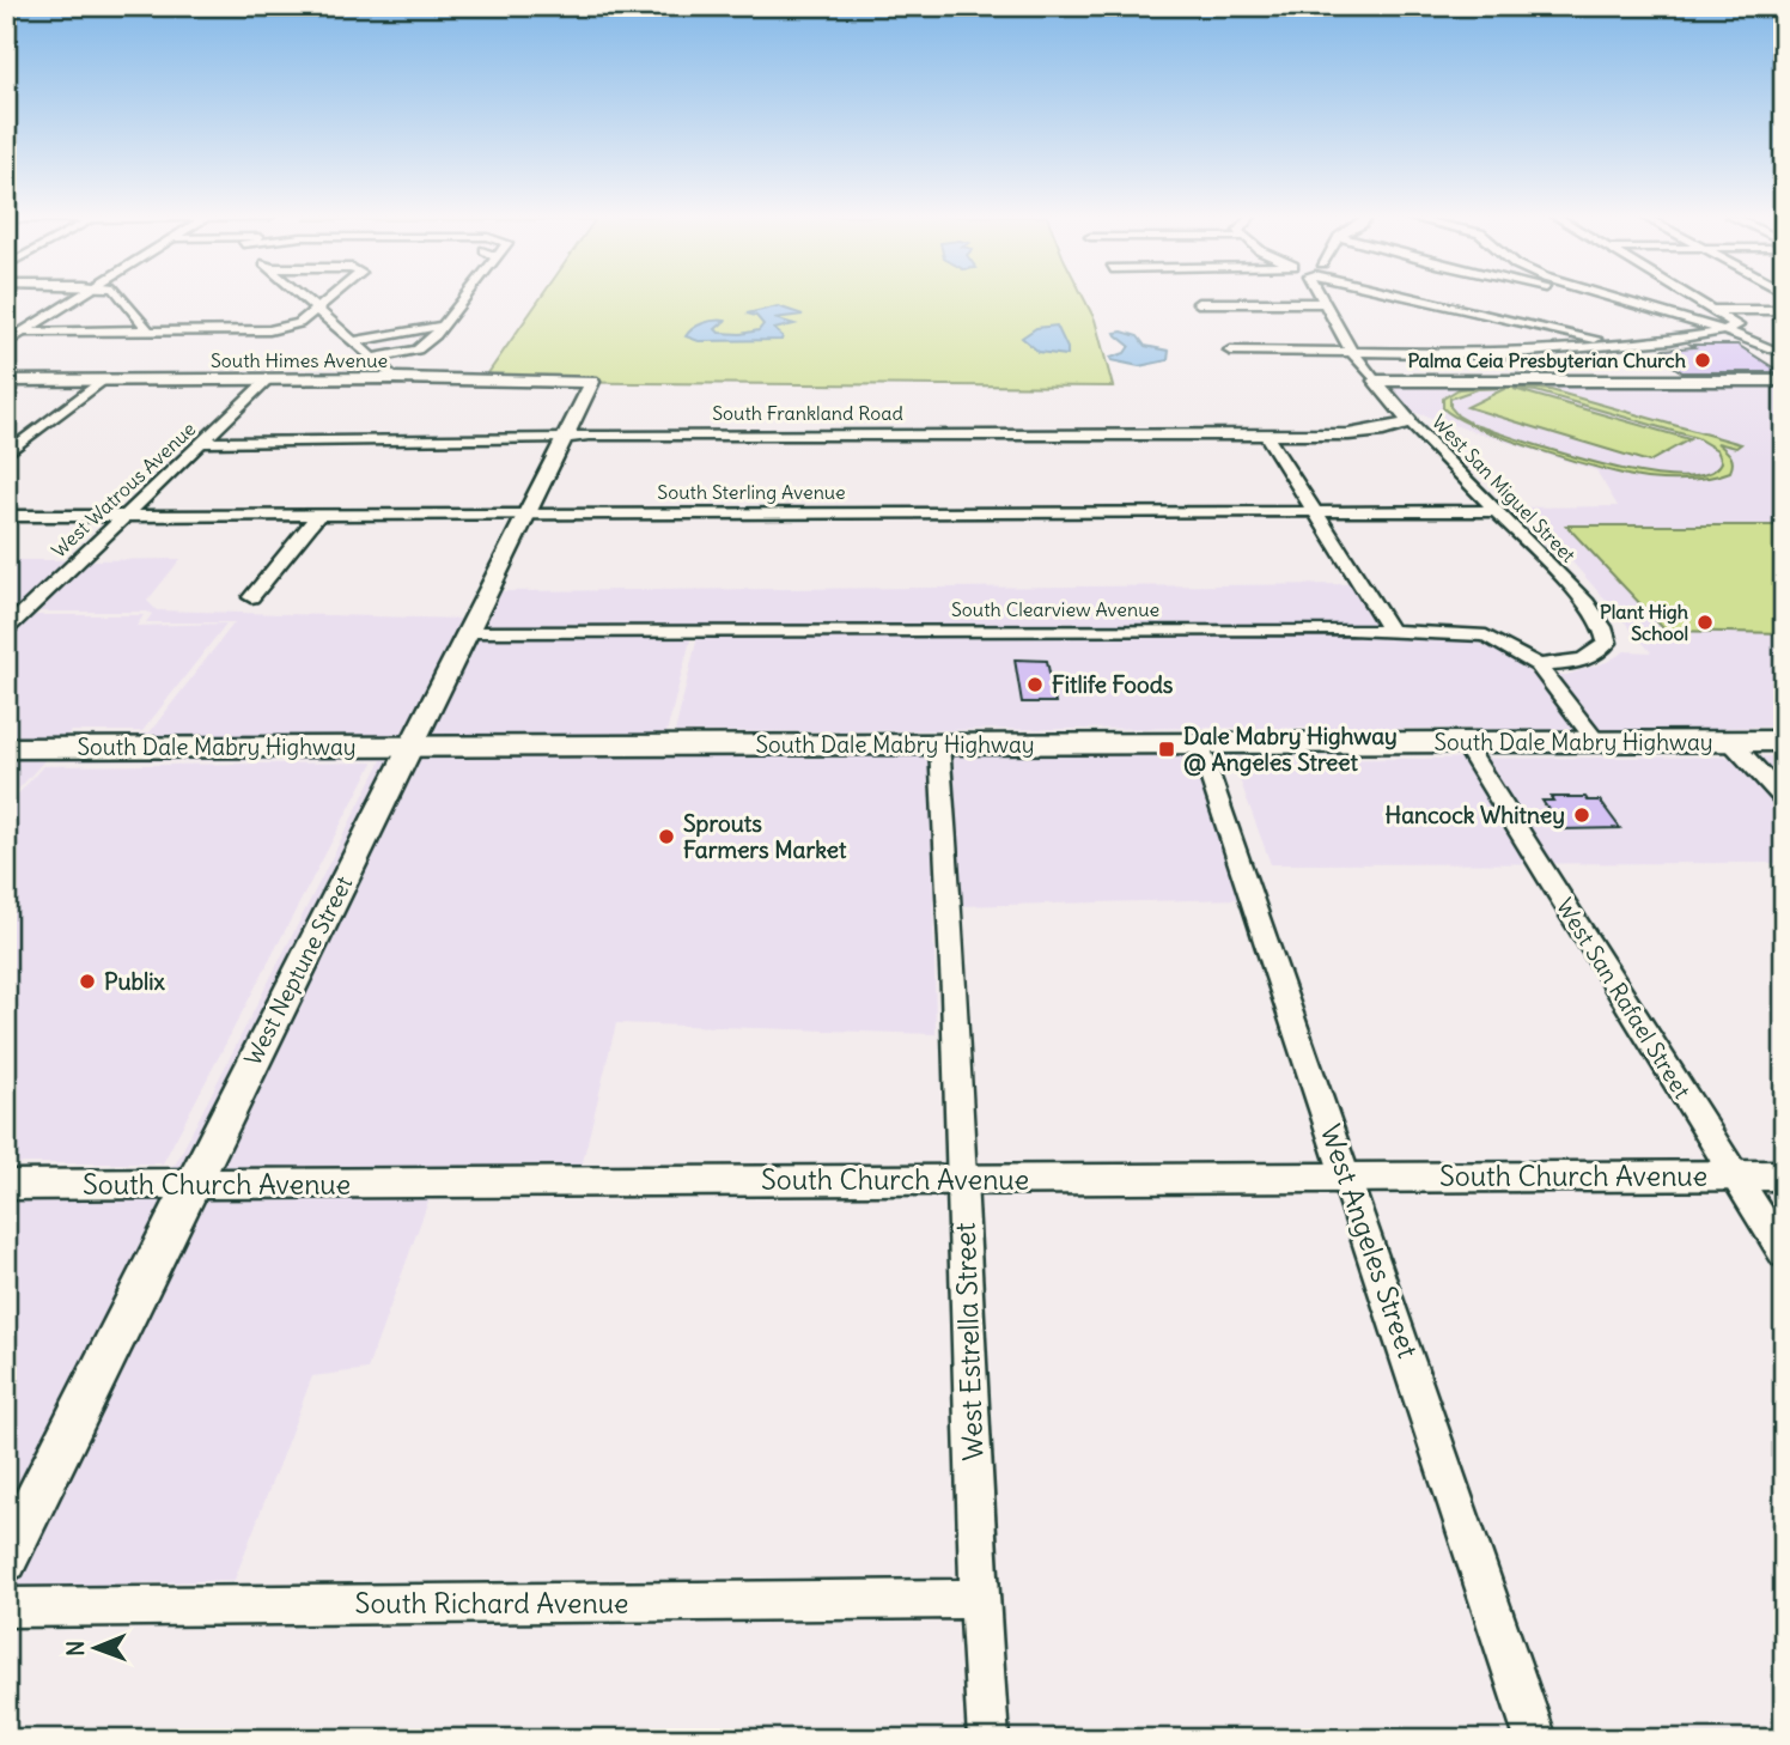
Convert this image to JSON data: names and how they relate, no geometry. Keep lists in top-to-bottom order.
{
  "streets": {
    "main road": ["South Dale Mabry Highway"],
    "street": [
      "South Himes Avenue",
      "South Frankland Road",
      "West San Miguel Street",
      "West Watrous Avenue",
      "South Sterling Avenue",
      "South Clearview Avenue",
      "West Neptune Street",
      "West San Rafael Street",
      "South Church Avenue",
      "West Angeles Street",
      "West Estrella Street",
      "South Richard Avenue"
    ]
  },
  "crossings": [
    ["South Himes Avenue", "West Watrous Avenue"],
    ["South Himes Avenue", "West Neptune Street"],
    ["South Frankland Road", "West San Miguel Street"],
    ["South Frankland Road", "West Watrous Avenue"],
    ["South Frankland Road", "West Neptune Street"],
    ["West San Miguel Street", "South Sterling Avenue"],
    ["West San Miguel Street", "South Clearview Avenue"],
    ["West Watrous Avenue", "South Sterling Avenue"],
    ["South Sterling Avenue", "West Neptune Street"],
    ["South Clearview Avenue", "South Dale Mabry Highway"],
    ["South Clearview Avenue", "West Neptune Street"],
    ["South Dale Mabry Highway", "West Neptune Street"],
    ["South Dale Mabry Highway", "West San Rafael Street"],
    ["South Dale Mabry Highway", "West Angeles Street"],
    ["South Dale Mabry Highway", "West Estrella Street"],
    ["West Neptune Street", "South Church Avenue"],
    ["West San Rafael Street", "South Church Avenue"],
    ["South Church Avenue", "West Angeles Street"],
    ["South Church Avenue", "West Estrella Street"],
    ["West Estrella Street", "South Richard Avenue"]
  ],
  "places": {
    "other": [
      "Palma Ceia Presbyterian Church",
      "Plant High School",
      "Fitlife Foods",
      "Hancock Whitney",
      "Sprouts Farmers Market",
      "Publix"
    ],
    "transit": ["Dale Mabry Highway @ Angeles Street"]
  },
  "north": "left"
}
